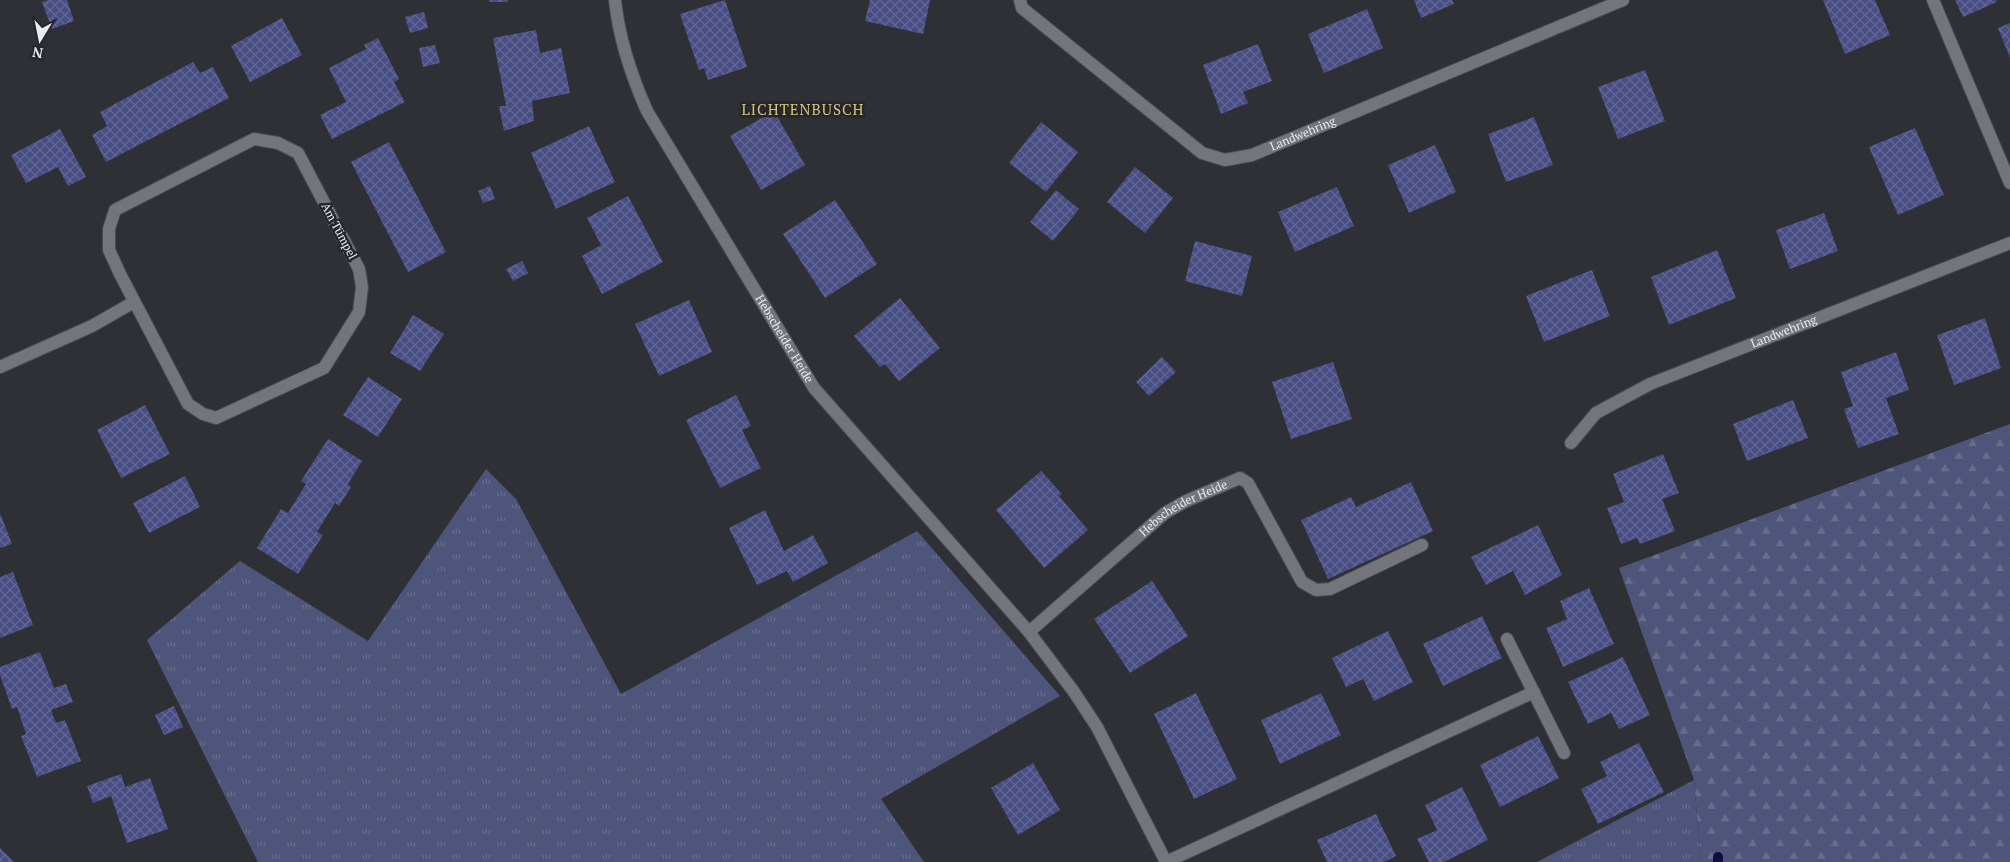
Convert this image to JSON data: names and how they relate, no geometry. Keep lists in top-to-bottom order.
{
  "streets": {
    "street": ["Landwehring", "Am Tümpel", "Hebscheider Heide"]
  },
  "districts": ["LICHTENBUSCH"],
  "north": "bottom"
}
